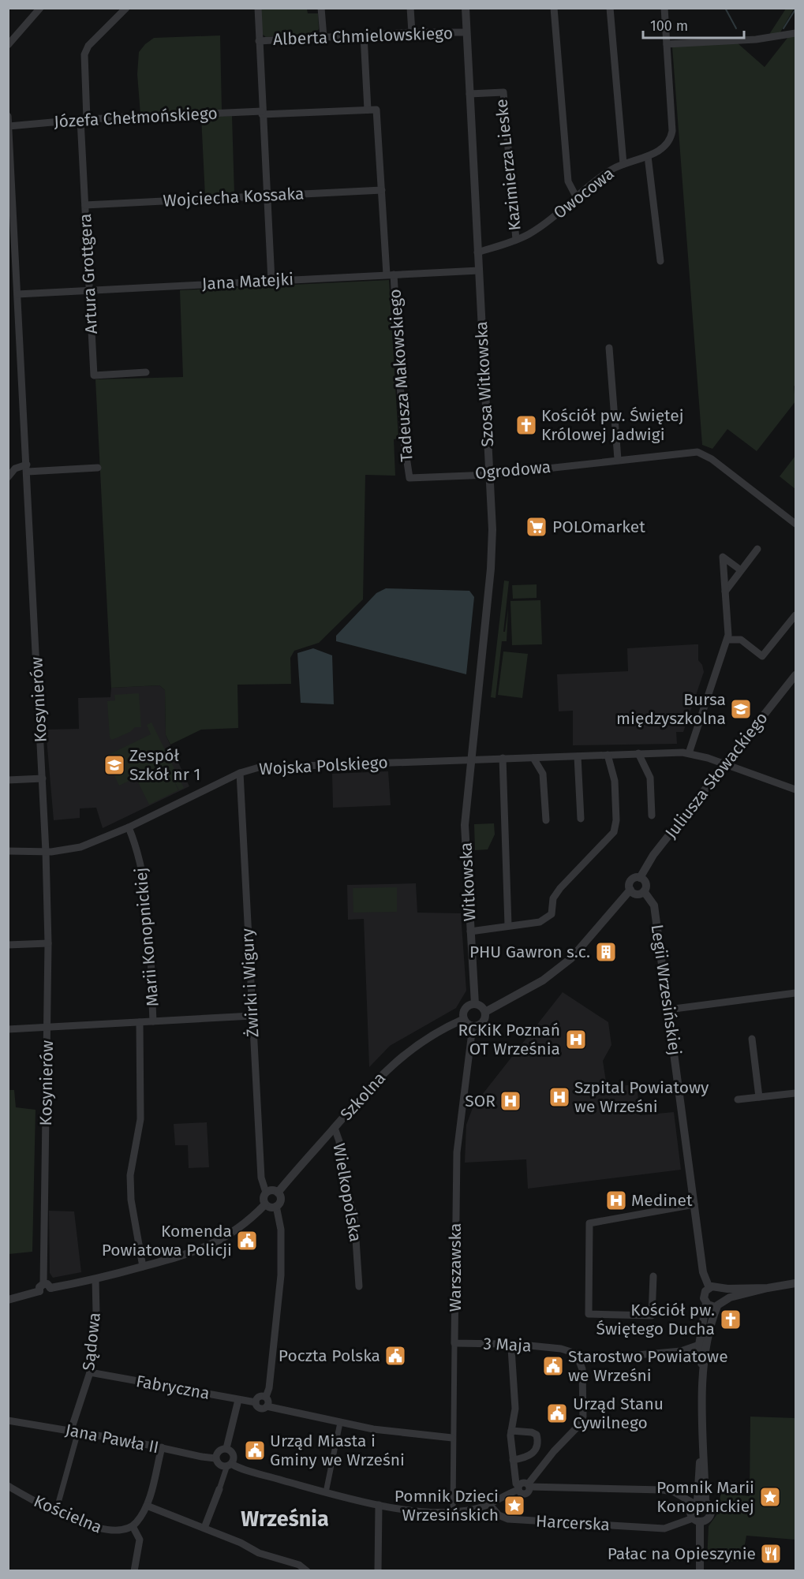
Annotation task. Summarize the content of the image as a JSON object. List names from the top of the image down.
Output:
{
  "streets": {
    "street": [
      "Alberta Chmielowskiego",
      "Józefa Chełmońskiego",
      "Kazimierza Lieske",
      "Owocowa",
      "Wojciecha Kossaka",
      "Artura Grottgera",
      "Jana Matejki",
      "Tadeusza Makowskiego",
      "Szosa Witkowska",
      "Ogrodowa",
      "Kosynierów",
      "Wojska Polskiego",
      "Juliusza Słowackiego",
      "Witkowska",
      "Marii Konopnickiej",
      "Żwirki i Wigury",
      "Legii Wrzesińskiej",
      "Szkolna",
      "Wielkopolska",
      "Warszawska",
      "Sądowa",
      "3 Maja",
      "Fabryczna",
      "Jana Pawła II",
      "Kościelna",
      "Harcerska"
    ]
  },
  "crossings": [
    ["Alberta Chmielowskiego", "Szosa Witkowska"],
    ["Józefa Chełmońskiego", "Artura Grottgera"],
    ["Józefa Chełmońskiego", "Tadeusza Makowskiego"],
    ["Józefa Chełmońskiego", "Kosynierów"],
    ["Kazimierza Lieske", "Owocowa"],
    ["Kazimierza Lieske", "Szosa Witkowska"],
    ["Owocowa", "Szosa Witkowska"],
    ["Wojciecha Kossaka", "Artura Grottgera"],
    ["Wojciecha Kossaka", "Tadeusza Makowskiego"],
    ["Artura Grottgera", "Jana Matejki"],
    ["Jana Matejki", "Tadeusza Makowskiego"],
    ["Jana Matejki", "Szosa Witkowska"],
    ["Jana Matejki", "Kosynierów"],
    ["Tadeusza Makowskiego", "Ogrodowa"],
    ["Szosa Witkowska", "Ogrodowa"],
    ["Szosa Witkowska", "Wojska Polskiego"],
    ["Szosa Witkowska", "Witkowska"],
    ["Kosynierów", "Wojska Polskiego"],
    ["Wojska Polskiego", "Juliusza Słowackiego"],
    ["Wojska Polskiego", "Witkowska"],
    ["Wojska Polskiego", "Marii Konopnickiej"],
    ["Wojska Polskiego", "Żwirki i Wigury"],
    ["Juliusza Słowackiego", "Legii Wrzesińskiej"],
    ["Witkowska", "Szkolna"],
    ["Witkowska", "Warszawska"],
    ["Żwirki i Wigury", "Szkolna"],
    ["Szkolna", "Wielkopolska"],
    ["Szkolna", "Warszawska"],
    ["Warszawska", "3 Maja"],
    ["Sądowa", "Fabryczna"],
    ["Sądowa", "Jana Pawła II"]
  ],
  "districts": ["Września"],
  "places": {
    "church": ["Kościół pw. Świętej Królowej Jadwigi", "Kościół pw. Świętego Ducha"],
    "supermarket": ["POLOmarket"],
    "school or university": ["Bursa międzyszkolna", "Zespół Szkół nr 1"],
    "building": ["PHU Gawron s.c."],
    "hospital": [
      "RCKiK Poznań OT Września",
      "Szpital Powiatowy we Wrześni",
      "SOR",
      "Medinet"
    ],
    "public building": [
      "Komenda Powiatowa Policji",
      "Poczta Polska",
      "Starostwo Powiatowe we Wrześni",
      "Urząd Stanu Cywilnego",
      "Urząd Miasta i Gminy we Wrześni"
    ],
    "place": ["Pomnik Marii Konopnickiej", "Pomnik Dzieci Wrzesińskich"],
    "restaurant": ["Pałac na Opieszynie"]
  },
  "scale_bar": "100 m"
}
